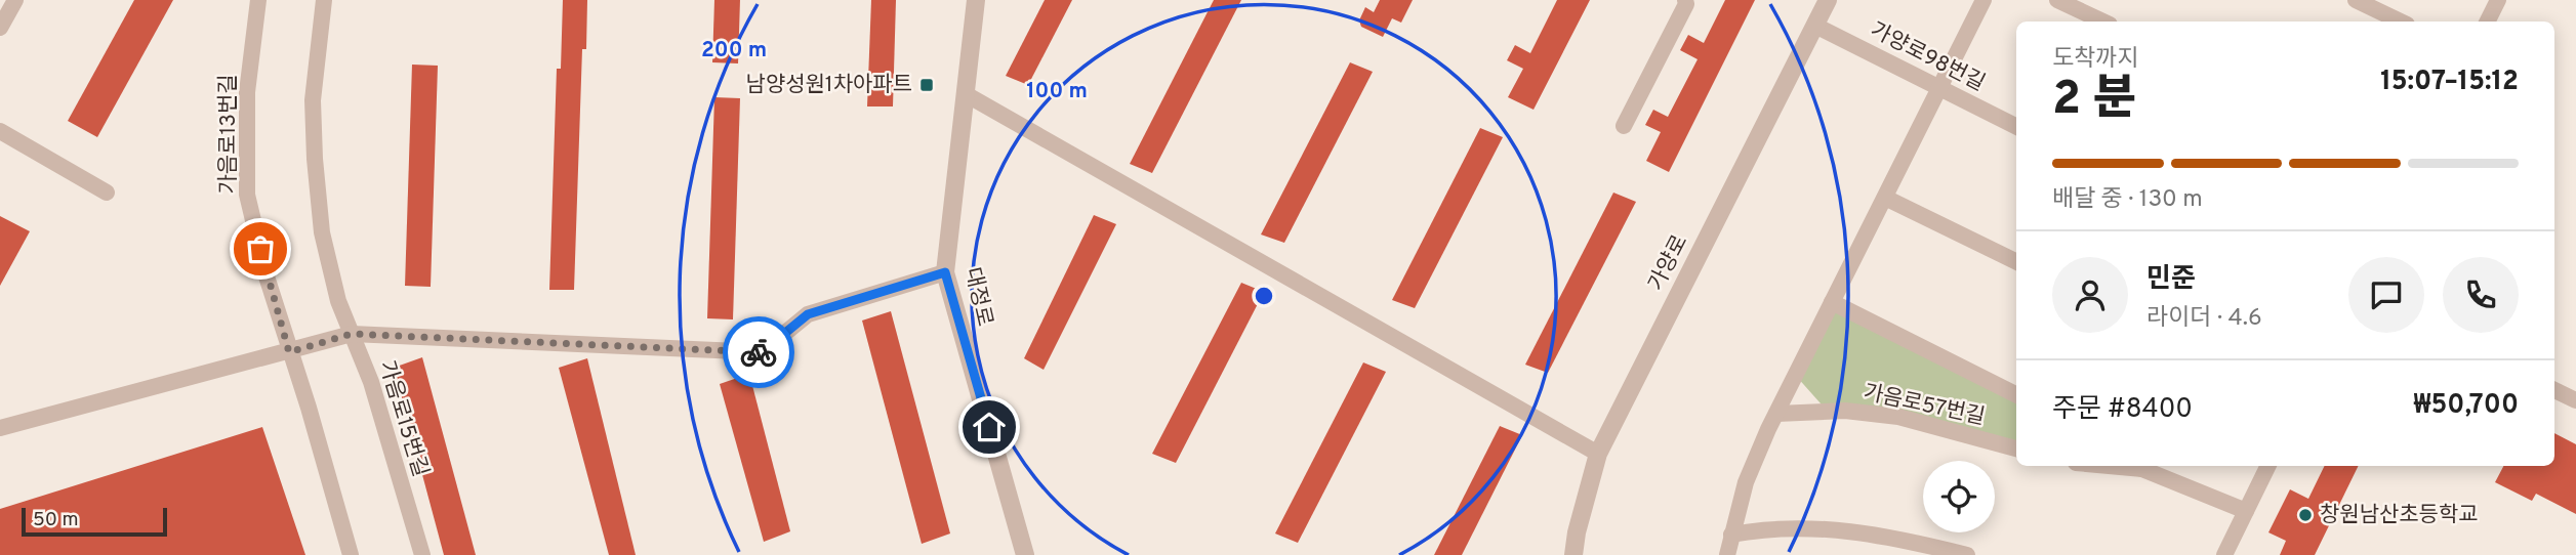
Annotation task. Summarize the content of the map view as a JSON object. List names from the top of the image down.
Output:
{
  "streets": {
    "street": [
      "가양로98번길",
      "가음로13번길",
      "가양로",
      "대정로",
      "가음로57번길",
      "가음로15번길"
    ]
  },
  "crossings": [
    ["가양로98번길", "가양로"]
  ],
  "places": {
    "transit": ["남양성원1차아파트"],
    "other": ["창원남산초등학교"]
  },
  "scale_bar": "50 m",
  "page": {
    "heading": ["2 분", "도착까지", "15:07–15:12"],
    "panel": [
      "민준",
      "라이더 · 4.6",
      "주문 #8400",
      "₩50,700"
    ],
    "bar": "배달 중 · 130 m",
    "scale": "50 m"
  },
  "rings": ["200 m", "100 m"]
}
